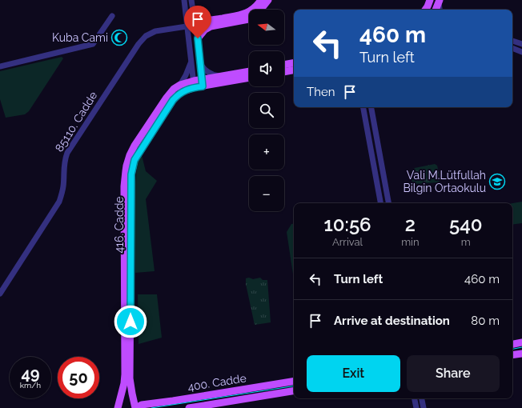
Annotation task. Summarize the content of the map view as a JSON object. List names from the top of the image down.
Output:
{
  "streets": {
    "main road": ["416. Cadde", "400. Cadde"],
    "street": ["85110. Cadde"]
  },
  "crossings": [
    ["416. Cadde", "400. Cadde"]
  ],
  "places": {
    "mosque": ["Kuba Cami"],
    "school or university": ["Vali M.Lütfullah Bilgin Ortaokulu"]
  },
  "north": "left",
  "page": {
    "map_buttons": ["+", "−"],
    "turn": ["460 m", "Turn left"],
    "then": "Then",
    "eta": [
      "10:56",
      "Arrival",
      "2",
      "min",
      "540",
      "m"
    ],
    "list": [
      {
        "name": "Turn left",
        "value": "460 m"
      },
      {
        "name": "Arrive at destination",
        "value": "80 m"
      }
    ],
    "buttons": ["Exit", "Share"],
    "speed": "49 km/h",
    "limit": "50"
  }
}
